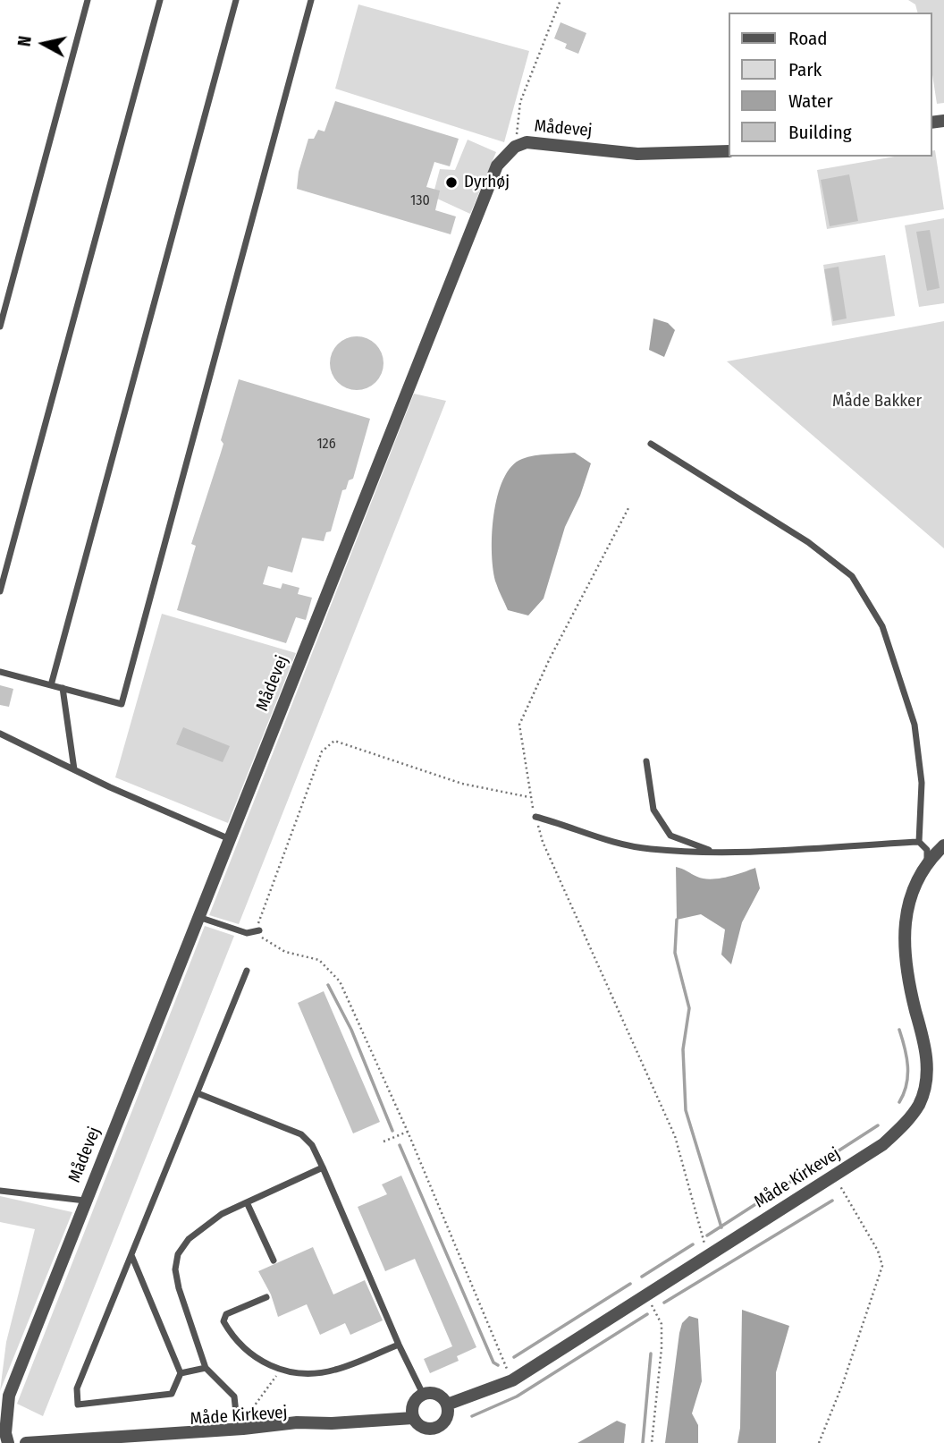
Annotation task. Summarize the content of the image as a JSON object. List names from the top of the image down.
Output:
{
  "streets": {
    "street": ["Mådevej", "Måde Kirkevej"]
  },
  "parks": ["Måde Bakker"],
  "places": ["Dyrhøj"],
  "house_numbers": ["130", "126"],
  "legend": [
    "Road",
    "Park",
    "Water",
    "Building"
  ],
  "north": "left"
}
